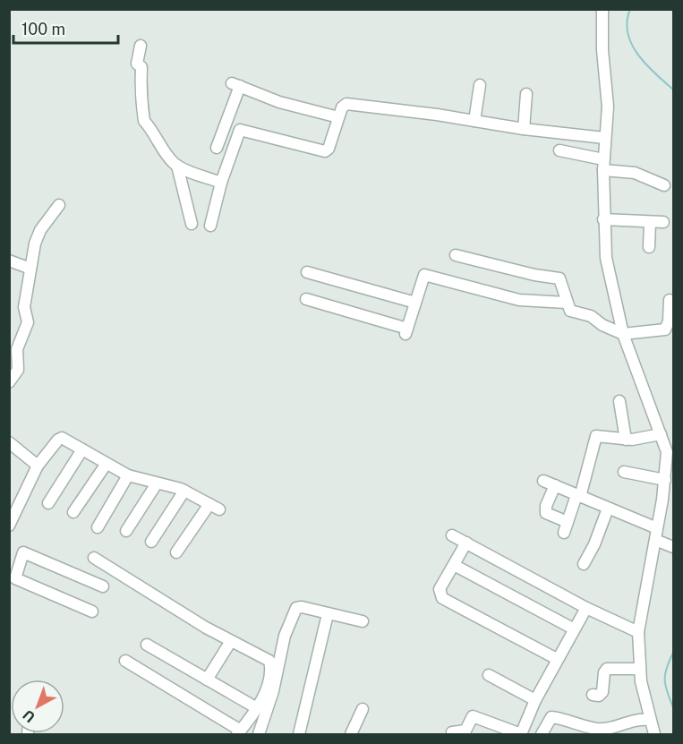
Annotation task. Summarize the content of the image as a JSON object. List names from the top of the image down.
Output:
{
  "scale_bar": "100 m",
  "north": "bottom left"
}
